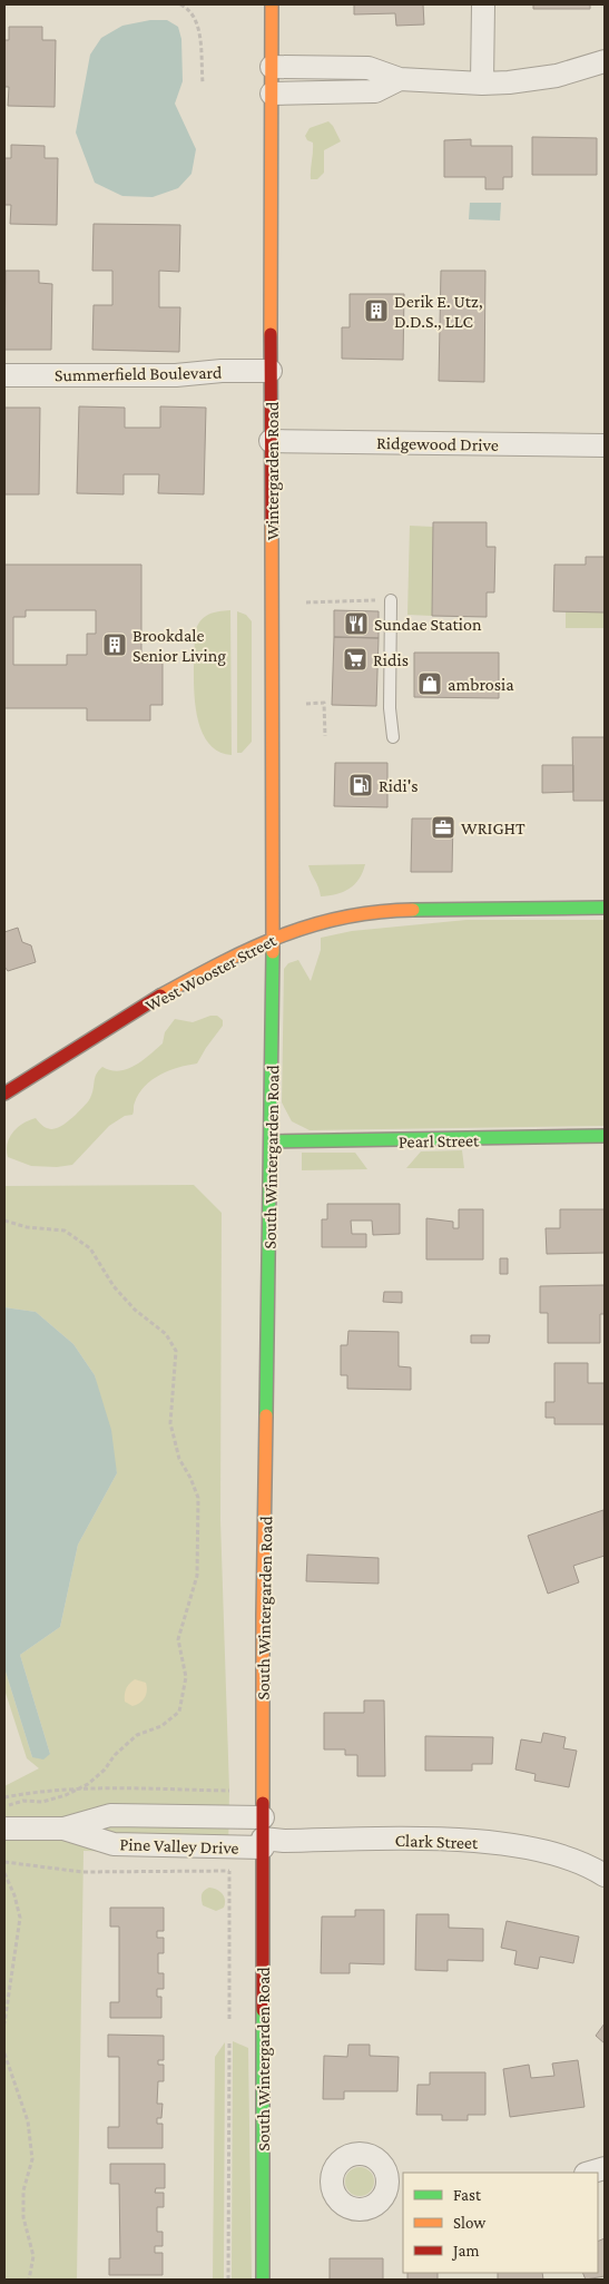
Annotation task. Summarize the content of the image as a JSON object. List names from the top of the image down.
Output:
{
  "streets": {
    "street": [
      "Summerfield Boulevard",
      "Ridgewood Drive",
      "Wintergarden Road",
      "West Wooster Street",
      "Pearl Street",
      "South Wintergarden Road",
      "Clark Street",
      "Pine Valley Drive"
    ]
  },
  "crossings": [
    ["Summerfield Boulevard", "Wintergarden Road"],
    ["Ridgewood Drive", "Wintergarden Road"],
    ["Wintergarden Road", "West Wooster Street"],
    ["Wintergarden Road", "South Wintergarden Road"],
    ["West Wooster Street", "South Wintergarden Road"],
    ["Pearl Street", "South Wintergarden Road"],
    ["South Wintergarden Road", "Clark Street"],
    ["South Wintergarden Road", "Pine Valley Drive"],
    ["Clark Street", "Pine Valley Drive"]
  ],
  "places": {
    "building": ["Derik E. Utz, D.D.S., LLC", "Brookdale Senior Living"],
    "restaurant": ["Sundae Station"],
    "supermarket": ["Ridis"],
    "shop": ["ambrosia"],
    "fuel station": ["Ridi's"],
    "office": ["WRIGHT"]
  },
  "legend": ["Fast", "Slow", "Jam"]
}
